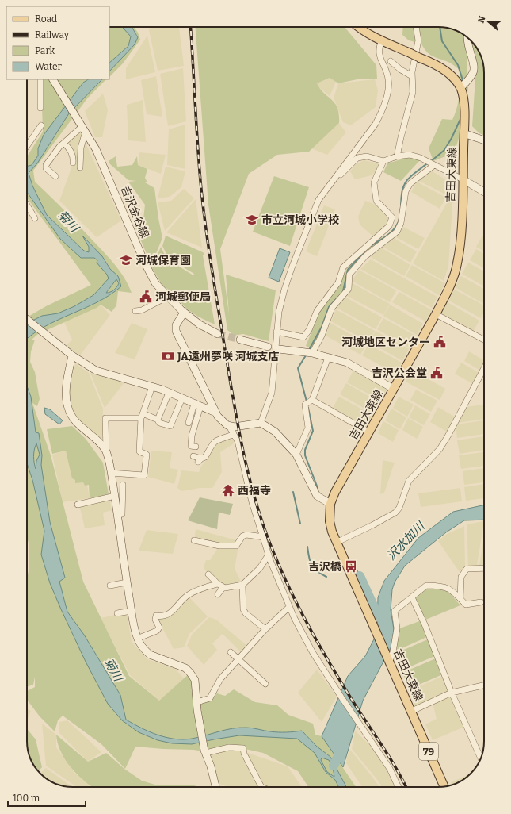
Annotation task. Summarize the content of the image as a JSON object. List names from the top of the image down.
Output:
{
  "streets": {
    "main road": ["吉田大東線", "79"],
    "street": ["吉沢金谷線"]
  },
  "water": ["菊川", "沢水加川"],
  "places": {
    "school or university": ["市立河城小学校", "河城保育園"],
    "public building": ["河城郵便局", "河城地区センター", "吉沢公会堂"],
    "bank": ["JA遠州夢咲 河城支店"],
    "temple": ["西福寺"],
    "bus stop": ["吉沢橋"]
  },
  "legend": [
    "Road",
    "Railway",
    "Park",
    "Water"
  ],
  "scale_bar": "100 m",
  "north": "left"
}
